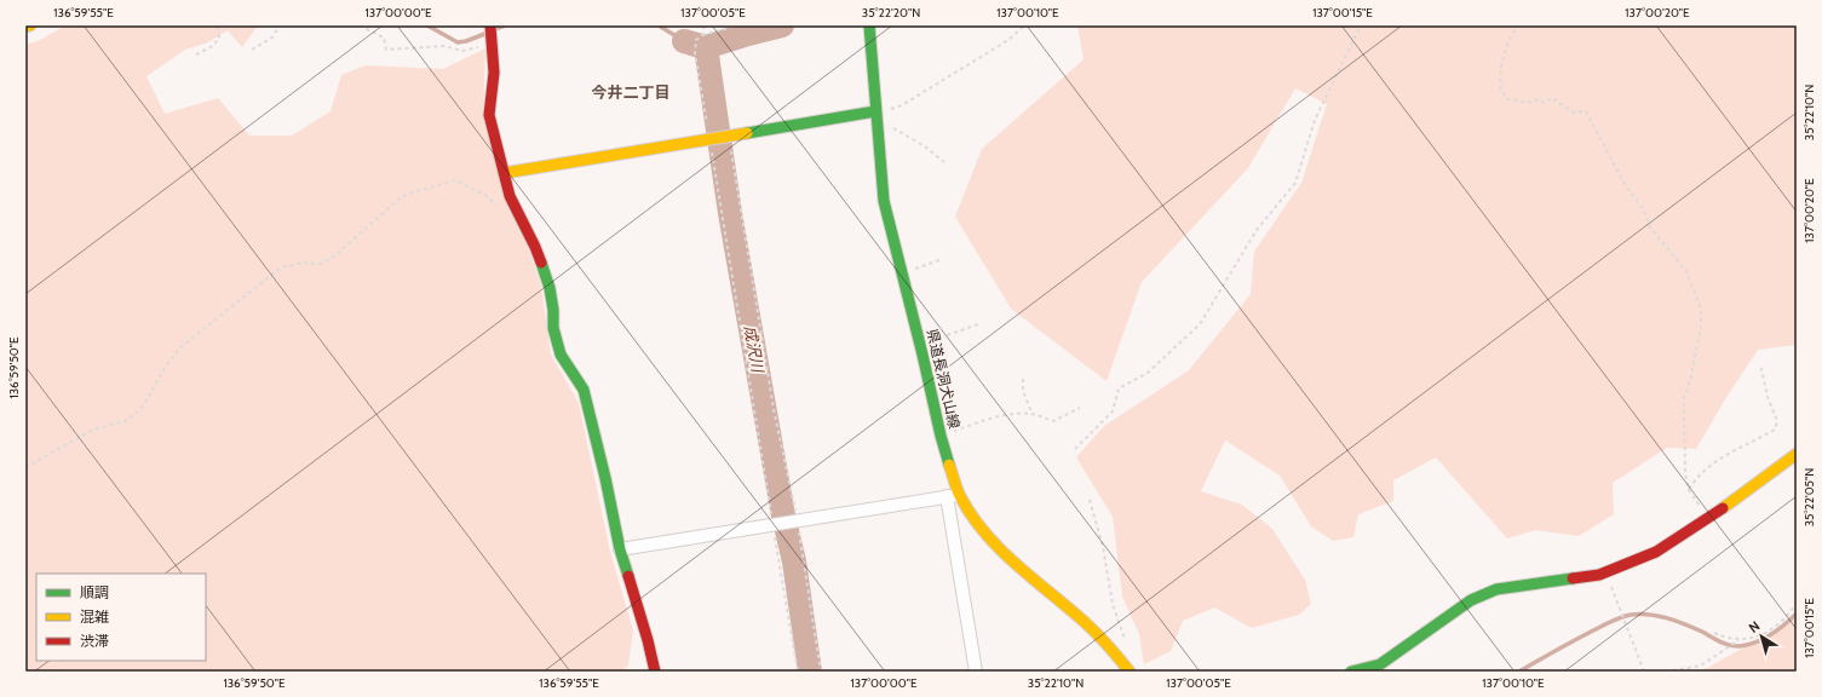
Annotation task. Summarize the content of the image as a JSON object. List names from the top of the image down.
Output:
{
  "streets": {
    "street": ["県道長洞犬山線"]
  },
  "districts": ["今井二丁目"],
  "water": ["成沢川"],
  "legend": ["順調", "混雑", "渋滞"],
  "north": "top left",
  "coordinates": [
    "136°59'55\"E",
    "137°00'00\"E",
    "137°00'05\"E",
    "35°22'20\"N",
    "137°00'10\"E",
    "137°00'15\"E",
    "137°00'20\"E",
    "35°22'10\"N",
    "136°59'50\"E",
    "35°22'05\"N"
  ]
}
